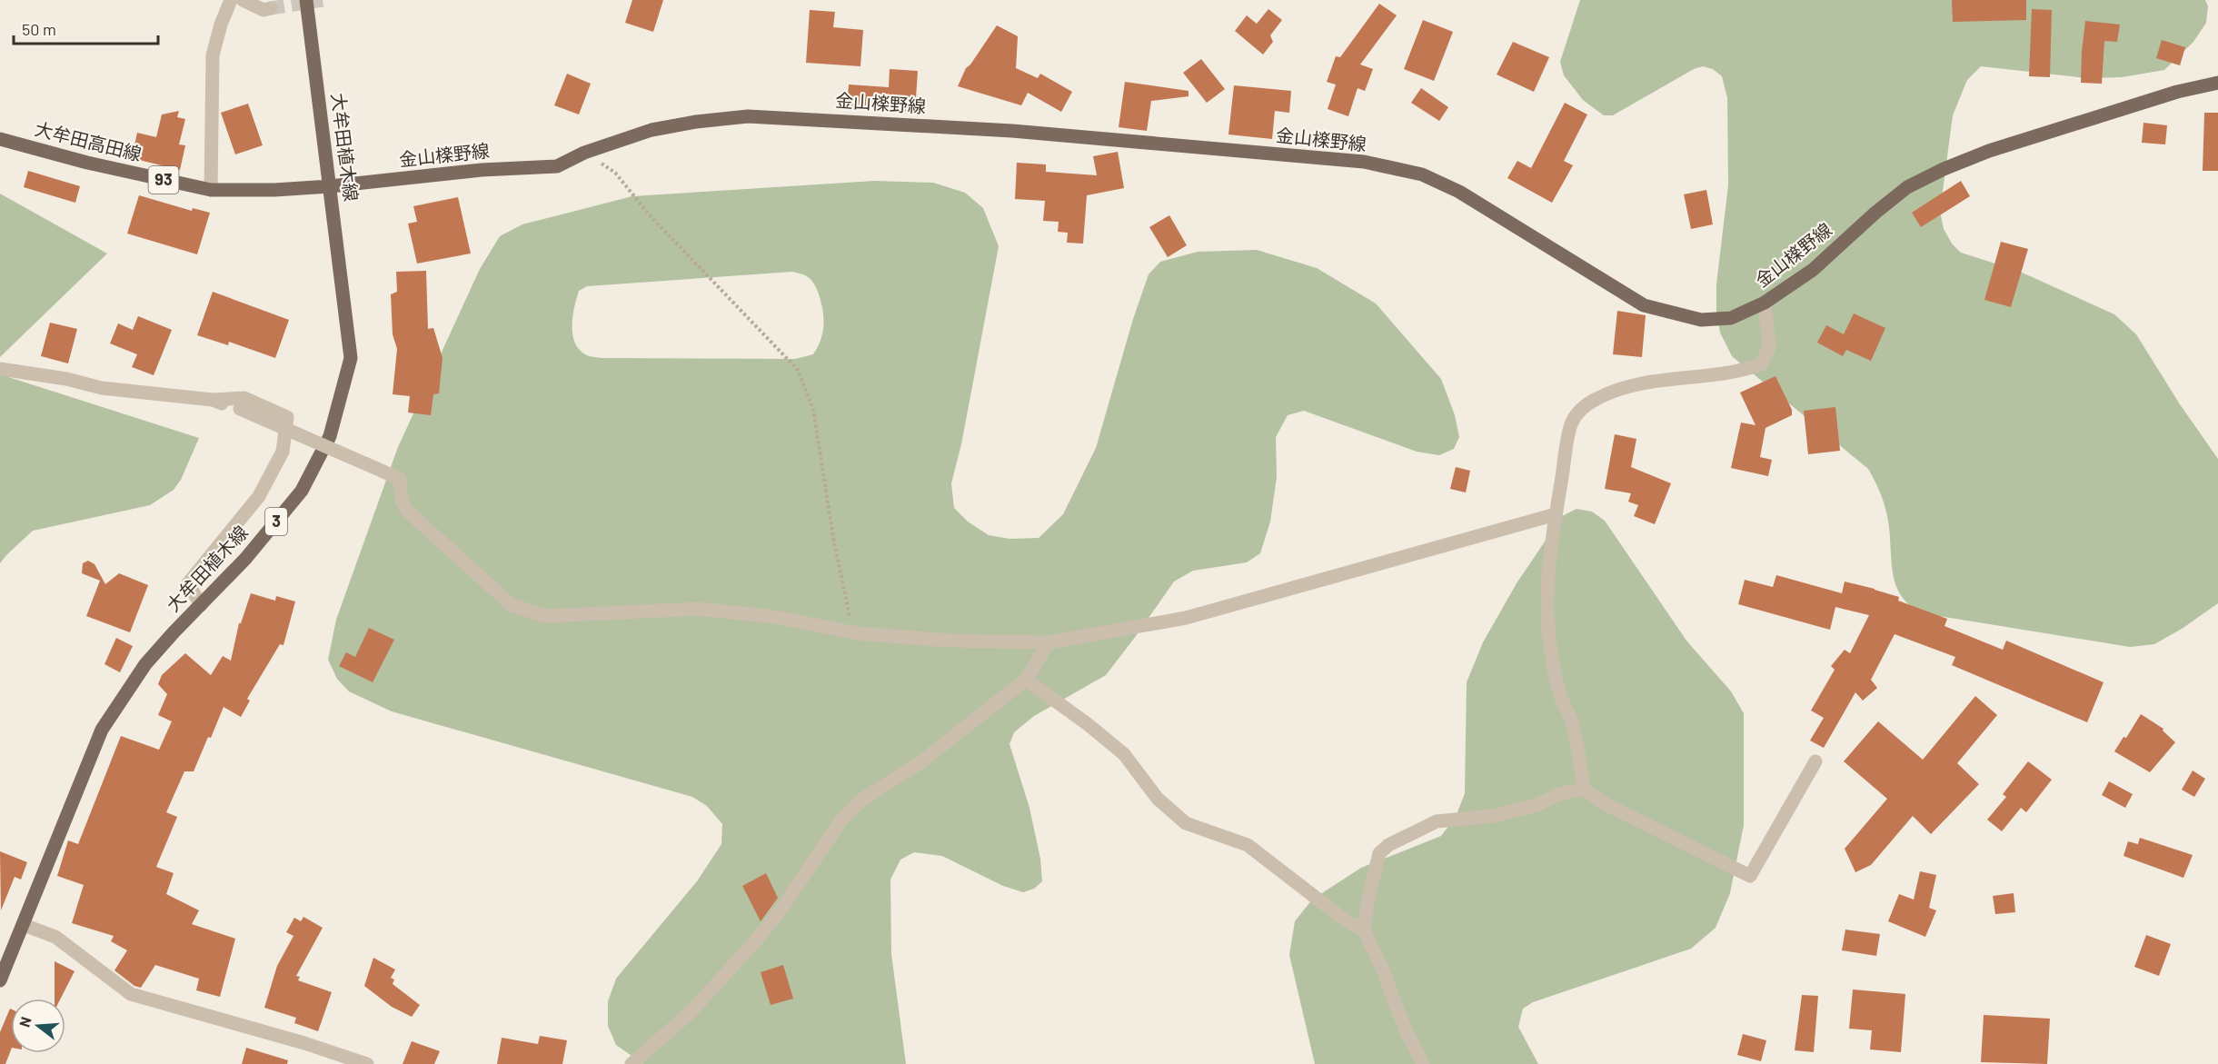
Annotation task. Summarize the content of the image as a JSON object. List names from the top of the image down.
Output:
{
  "streets": {
    "main road": [
      "金山檪野線",
      "大牟田高田線",
      "大牟田植木線",
      "93",
      "3"
    ]
  },
  "crossings": [
    ["金山檪野線", "大牟田高田線"],
    ["金山檪野線", "大牟田植木線"],
    ["大牟田高田線", "大牟田植木線"]
  ],
  "scale_bar": "50 m",
  "north": "left"
}
